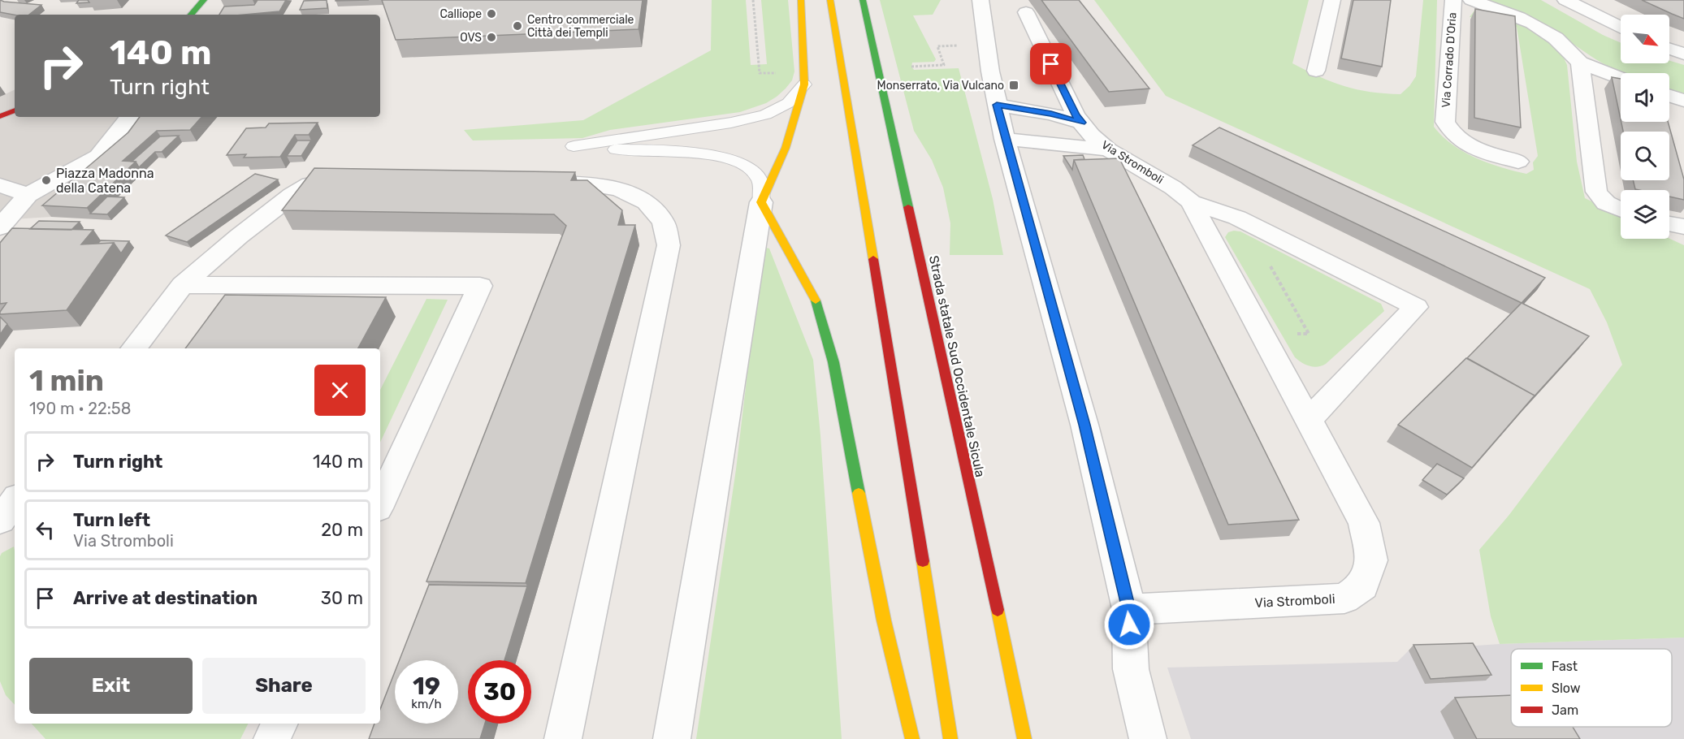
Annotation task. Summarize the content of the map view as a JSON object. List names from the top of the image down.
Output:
{
  "streets": {
    "main road": ["Strada statale Sud Occidentale Sicula"],
    "street": ["Via Corrado D'Oria", "Via Stromboli"]
  },
  "places": {
    "other": [
      "Calliope",
      "Centro commerciale Città dei Templi",
      "OVS",
      "Piazza Madonna della Catena"
    ],
    "transit": ["Monserrato, Via Vulcano"]
  },
  "legend": ["Fast", "Slow", "Jam"],
  "north": "bottom right",
  "page": {
    "turn": ["140 m", "Turn right"],
    "heading": ["1 min", "190 m · 22:58"],
    "list": [
      {
        "name": "Turn right",
        "value": "140 m"
      },
      {
        "name": "Turn left",
        "note": "Via Stromboli",
        "value": "20 m"
      },
      {
        "name": "Arrive at destination",
        "value": "30 m"
      }
    ],
    "buttons": ["Exit", "Share"],
    "speed": "19 km/h",
    "limit": "30"
  }
}
